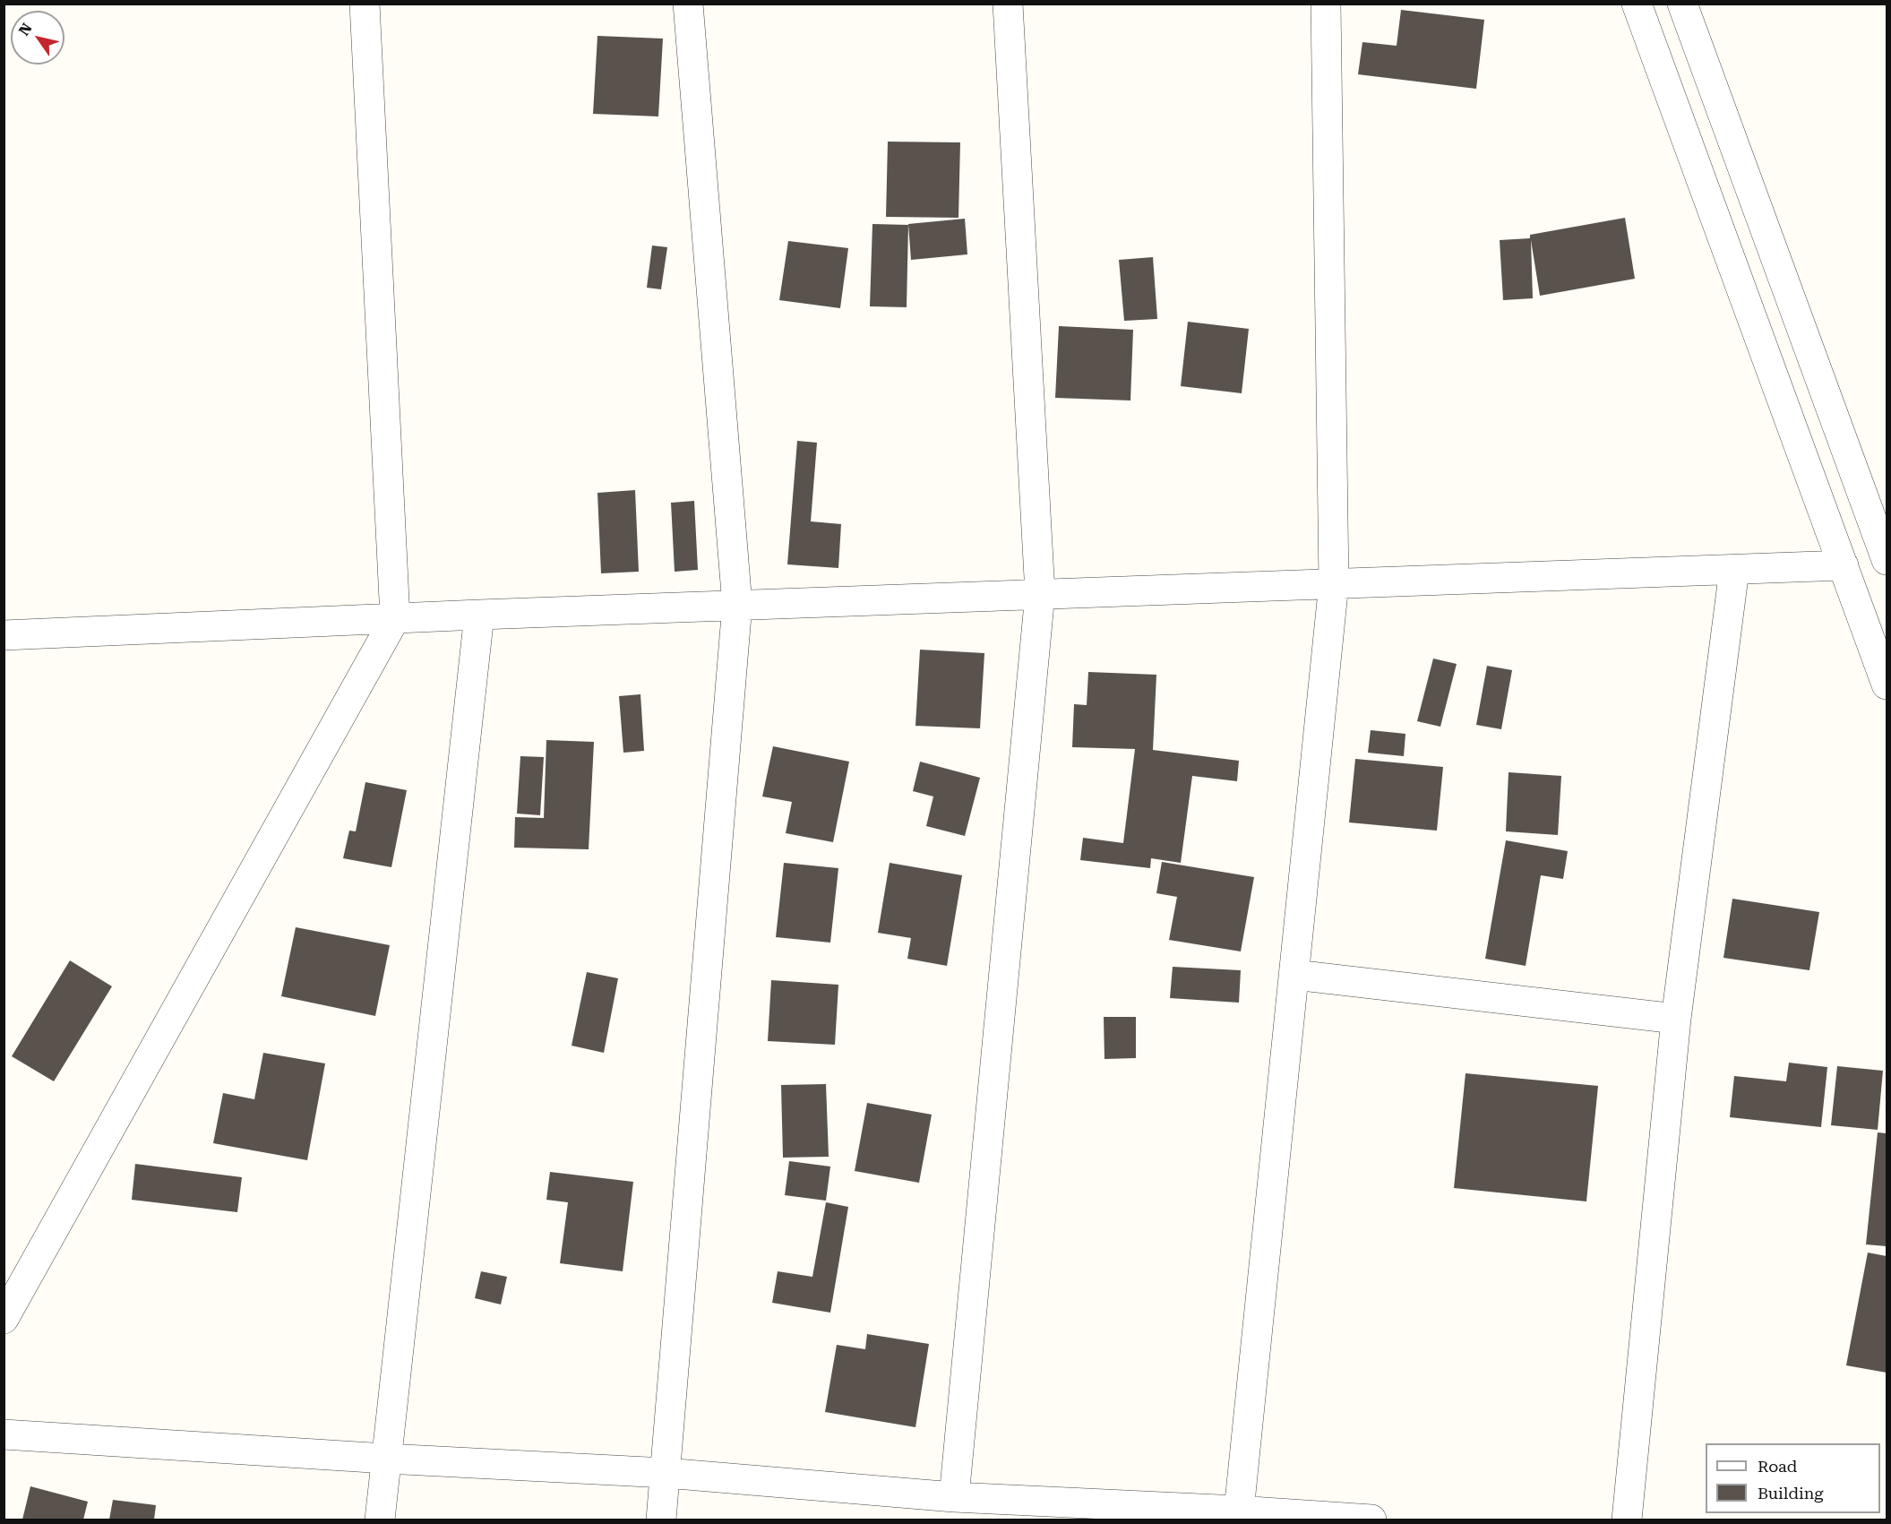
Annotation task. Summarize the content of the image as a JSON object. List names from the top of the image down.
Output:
{
  "legend": ["Road", "Building"],
  "north": "top left"
}
